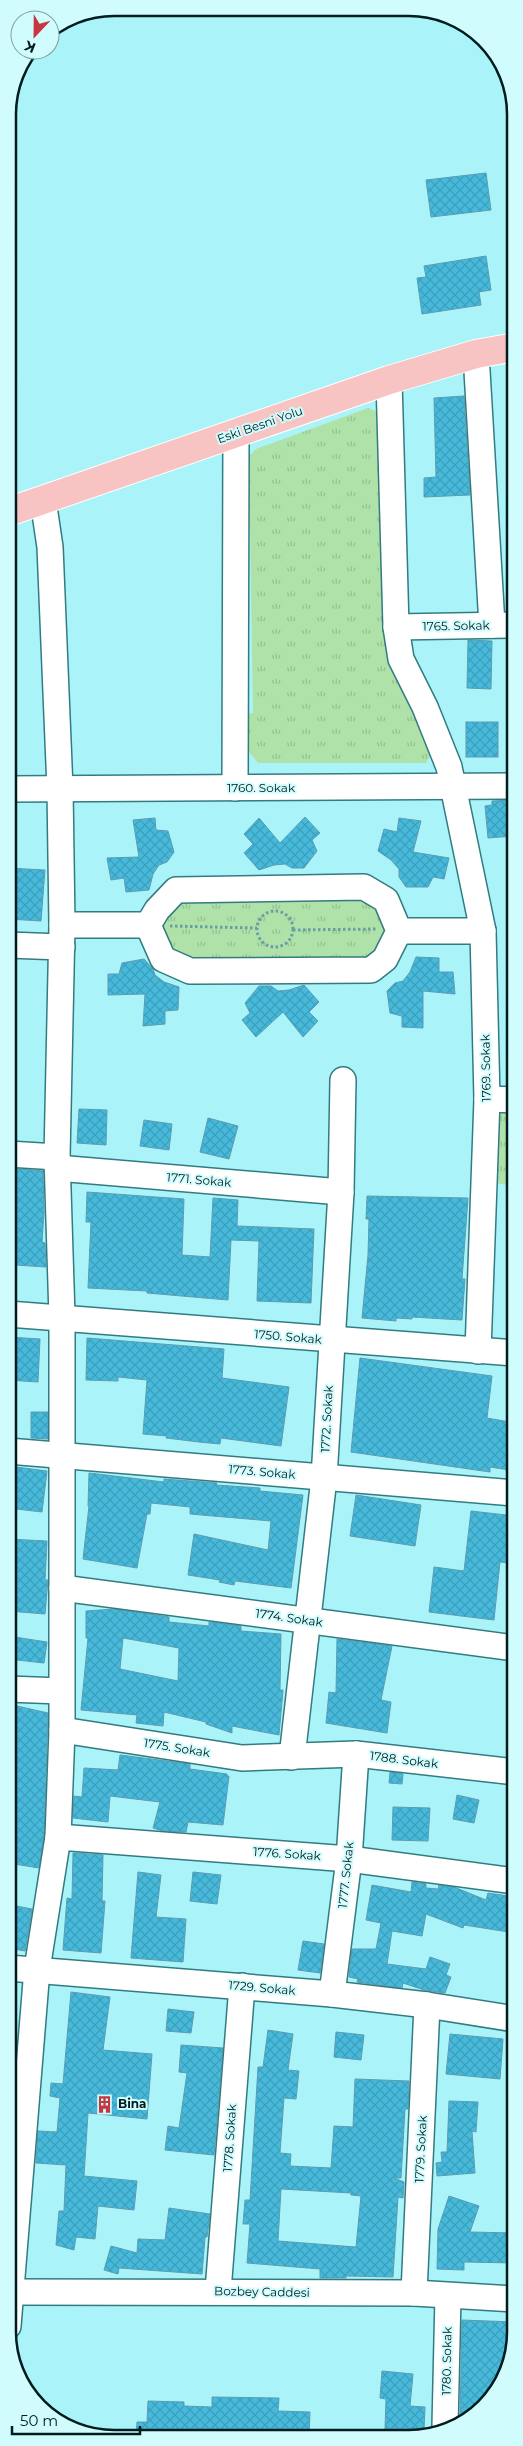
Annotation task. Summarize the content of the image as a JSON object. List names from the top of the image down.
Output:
{
  "streets": {
    "main road": ["Eski Besni Yolu"],
    "street": [
      "1765. Sokak",
      "1760. Sokak",
      "1769. Sokak",
      "1771. Sokak",
      "1750. Sokak",
      "1772. Sokak",
      "1773. Sokak",
      "1774. Sokak",
      "1775. Sokak",
      "1788. Sokak",
      "1776. Sokak",
      "1777. Sokak",
      "1729. Sokak",
      "1778. Sokak",
      "1779. Sokak",
      "Bozbey Caddesi",
      "1780. Sokak"
    ]
  },
  "crossings": [
    ["Eski Besni Yolu", "1769. Sokak"],
    ["1765. Sokak", "1769. Sokak"],
    ["1760. Sokak", "1769. Sokak"],
    ["1769. Sokak", "1750. Sokak"],
    ["1771. Sokak", "1772. Sokak"],
    ["1750. Sokak", "1772. Sokak"],
    ["1772. Sokak", "1773. Sokak"],
    ["1772. Sokak", "1774. Sokak"],
    ["1772. Sokak", "1775. Sokak"],
    ["1772. Sokak", "1788. Sokak"],
    ["1775. Sokak", "1788. Sokak"],
    ["1788. Sokak", "1777. Sokak"],
    ["1776. Sokak", "1777. Sokak"],
    ["1777. Sokak", "1729. Sokak"],
    ["1729. Sokak", "1778. Sokak"],
    ["1729. Sokak", "1779. Sokak"],
    ["1778. Sokak", "Bozbey Caddesi"],
    ["1779. Sokak", "Bozbey Caddesi"],
    ["Bozbey Caddesi", "1780. Sokak"]
  ],
  "places": {
    "building": ["Bina"]
  },
  "scale_bar": "50 m",
  "north": "bottom"
}
